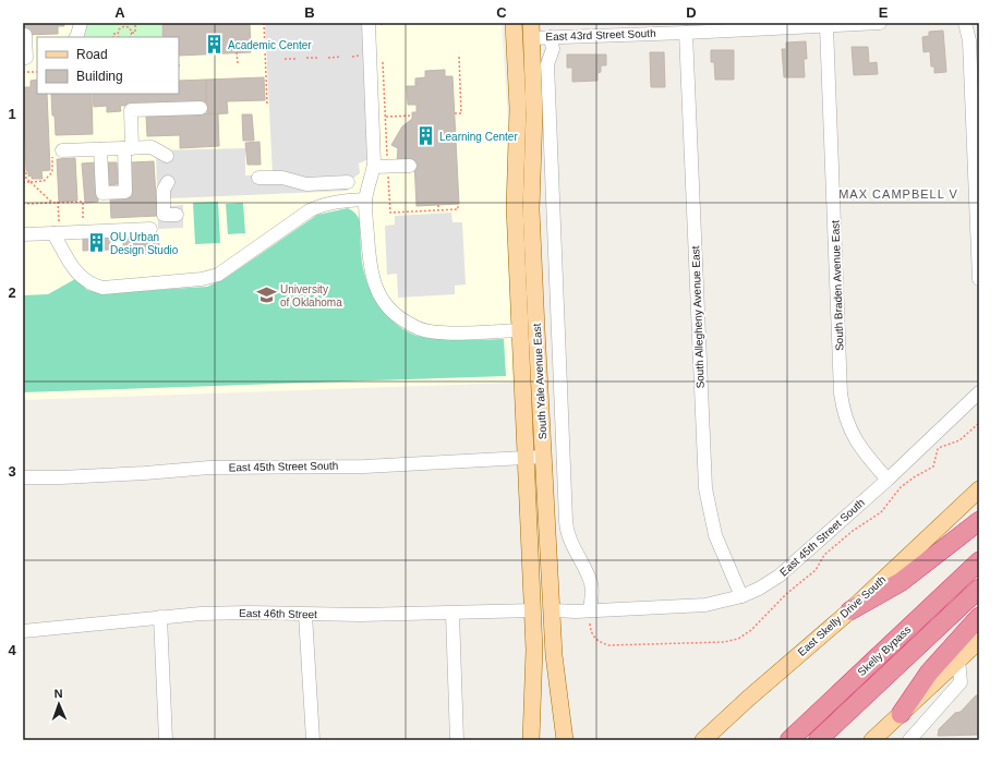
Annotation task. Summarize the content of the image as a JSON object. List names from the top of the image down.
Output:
{
  "streets": {
    "highway": ["Skelly Bypass"],
    "main road": ["South Yale Avenue East", "East Skelly Drive South"],
    "street": [
      "East 43rd Street South",
      "South Braden Avenue East",
      "South Allegheny Avenue East",
      "East 45th Street South",
      "East 46th Street"
    ]
  },
  "crossings": [
    ["East 43rd Street South", "South Braden Avenue East"],
    ["East 43rd Street South", "South Allegheny Avenue East"],
    ["East 43rd Street South", "South Yale Avenue East"],
    ["South Braden Avenue East", "East 45th Street South"],
    ["South Allegheny Avenue East", "East 45th Street South"],
    ["South Yale Avenue East", "East 45th Street South"],
    ["South Yale Avenue East", "East 46th Street"]
  ],
  "districts": ["MAX CAMPBELL V"],
  "places": {
    "building": ["Academic Center", "Learning Center", "OU Urban Design Studio"],
    "school or university": ["University of Oklahoma"]
  },
  "legend": ["Road", "Building"],
  "north": "top",
  "grid": {
    "columns": [
      "A",
      "B",
      "C",
      "D",
      "E"
    ],
    "rows": [
      "1",
      "2",
      "3",
      "4"
    ]
  }
}
